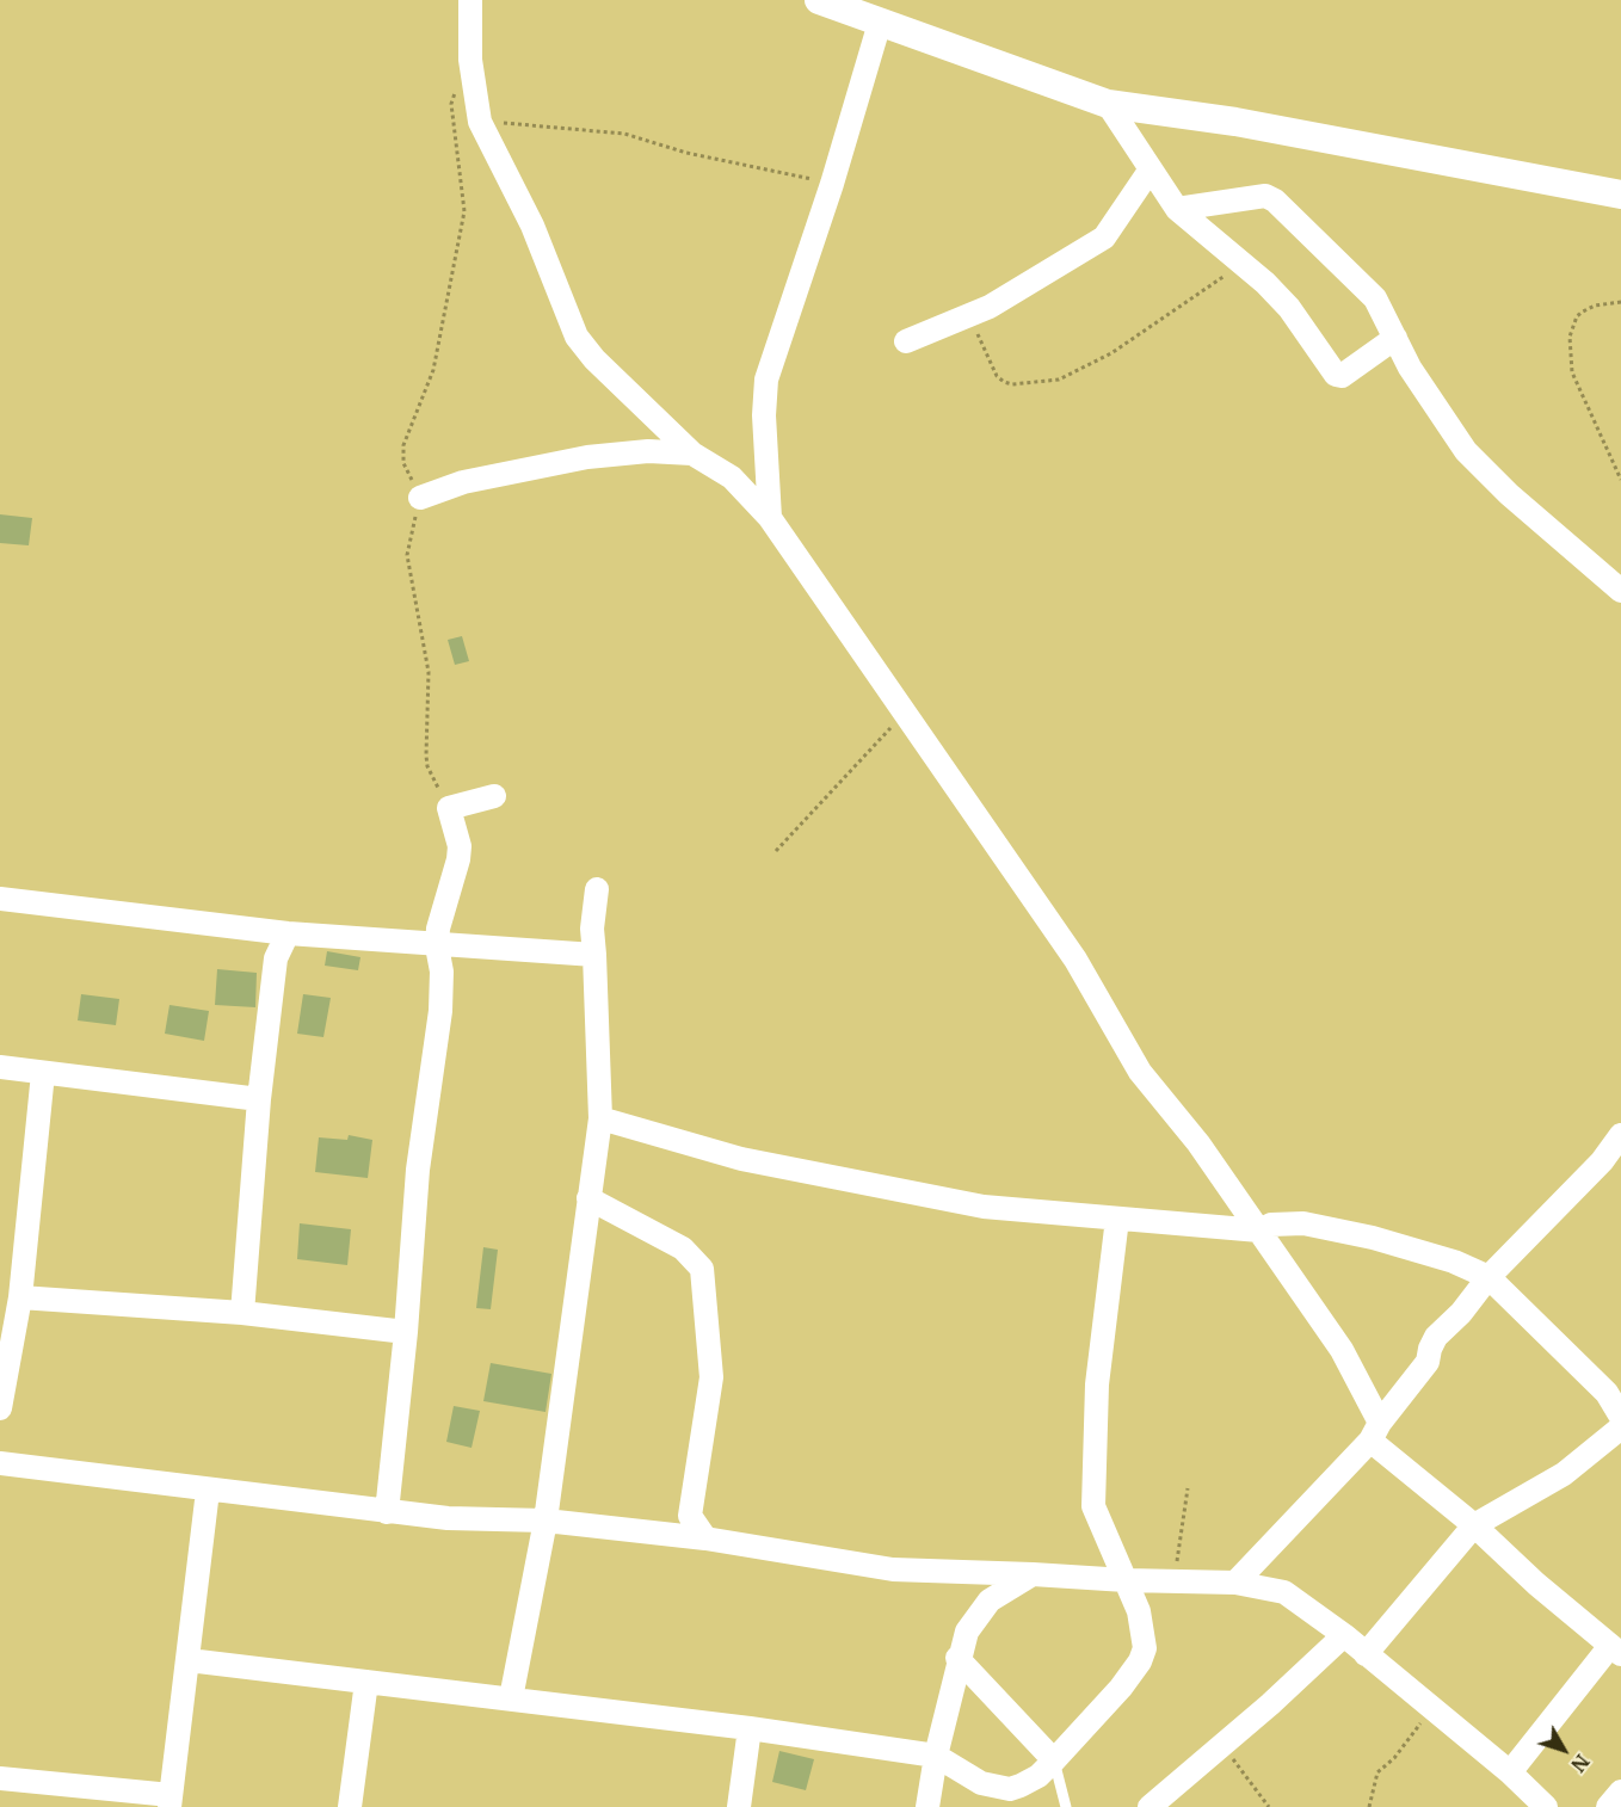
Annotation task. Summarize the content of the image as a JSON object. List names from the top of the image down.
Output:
{
  "north": "bottom right"
}
